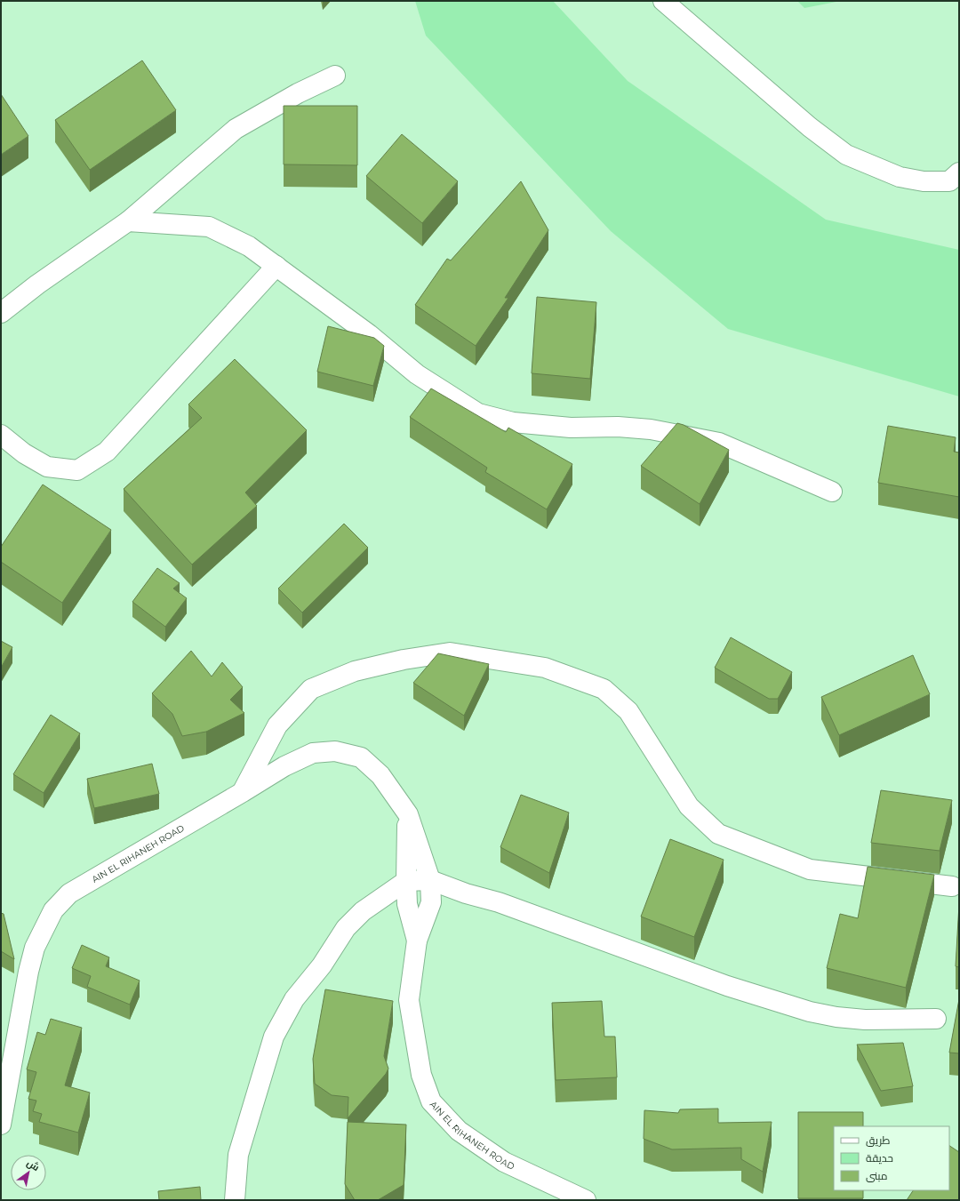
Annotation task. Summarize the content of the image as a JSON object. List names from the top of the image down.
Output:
{
  "streets": {
    "street": ["AIN EL RIHANEH ROAD"]
  },
  "legend": ["طريق", "حديقة", "مبنى"],
  "north": "top right"
}
